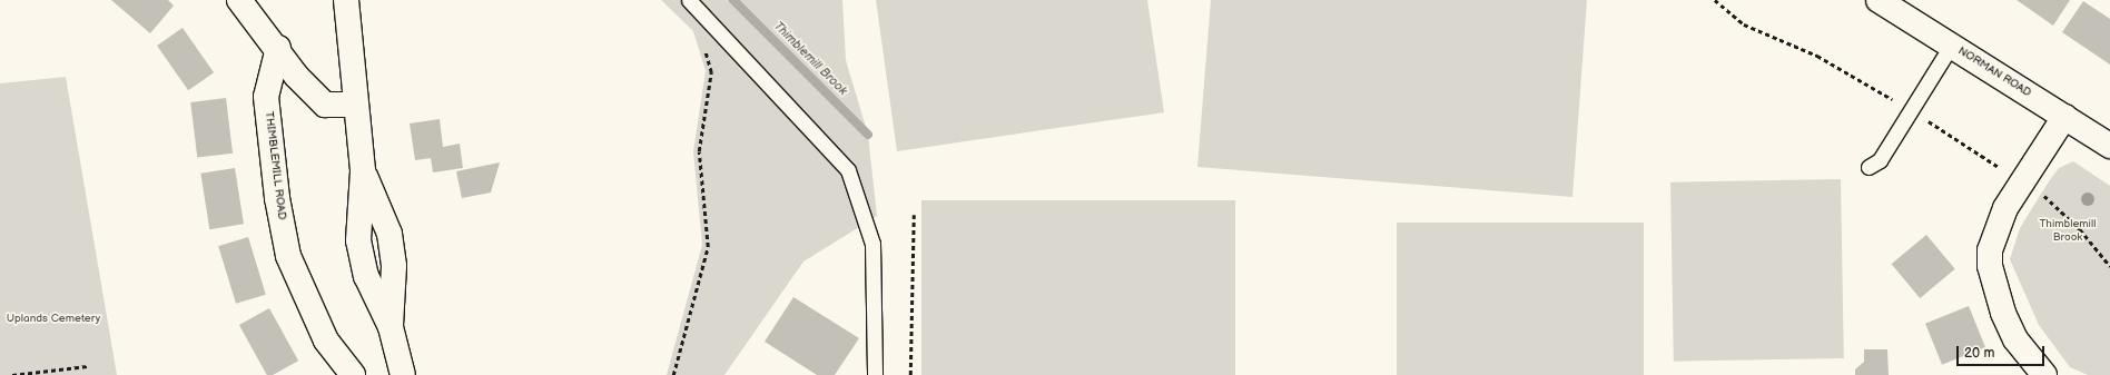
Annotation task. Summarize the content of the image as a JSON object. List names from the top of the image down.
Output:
{
  "streets": {
    "street": ["NORMAN ROAD", "THIMBLEMILL ROAD"]
  },
  "water": ["Thimblemill Brook"],
  "parks": ["Thimblemill Brook", "Uplands Cemetery"],
  "scale_bar": "20 m"
}
